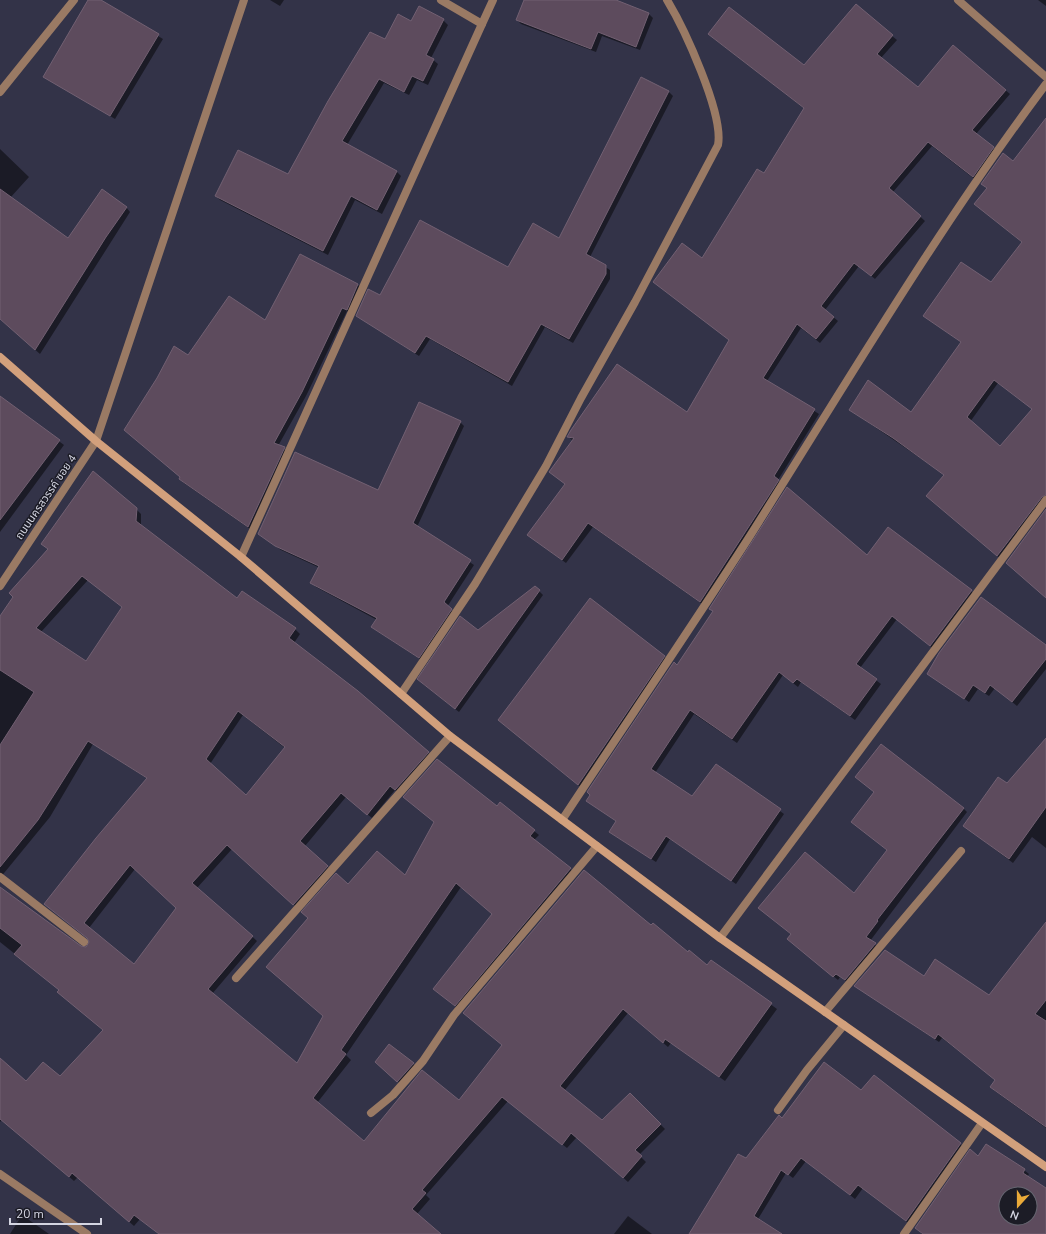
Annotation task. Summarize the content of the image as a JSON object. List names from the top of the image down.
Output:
{
  "streets": {
    "street": ["ถนนนครสวรรค์ ซอย 4"]
  },
  "scale_bar": "20 m",
  "north": "bottom"
}
